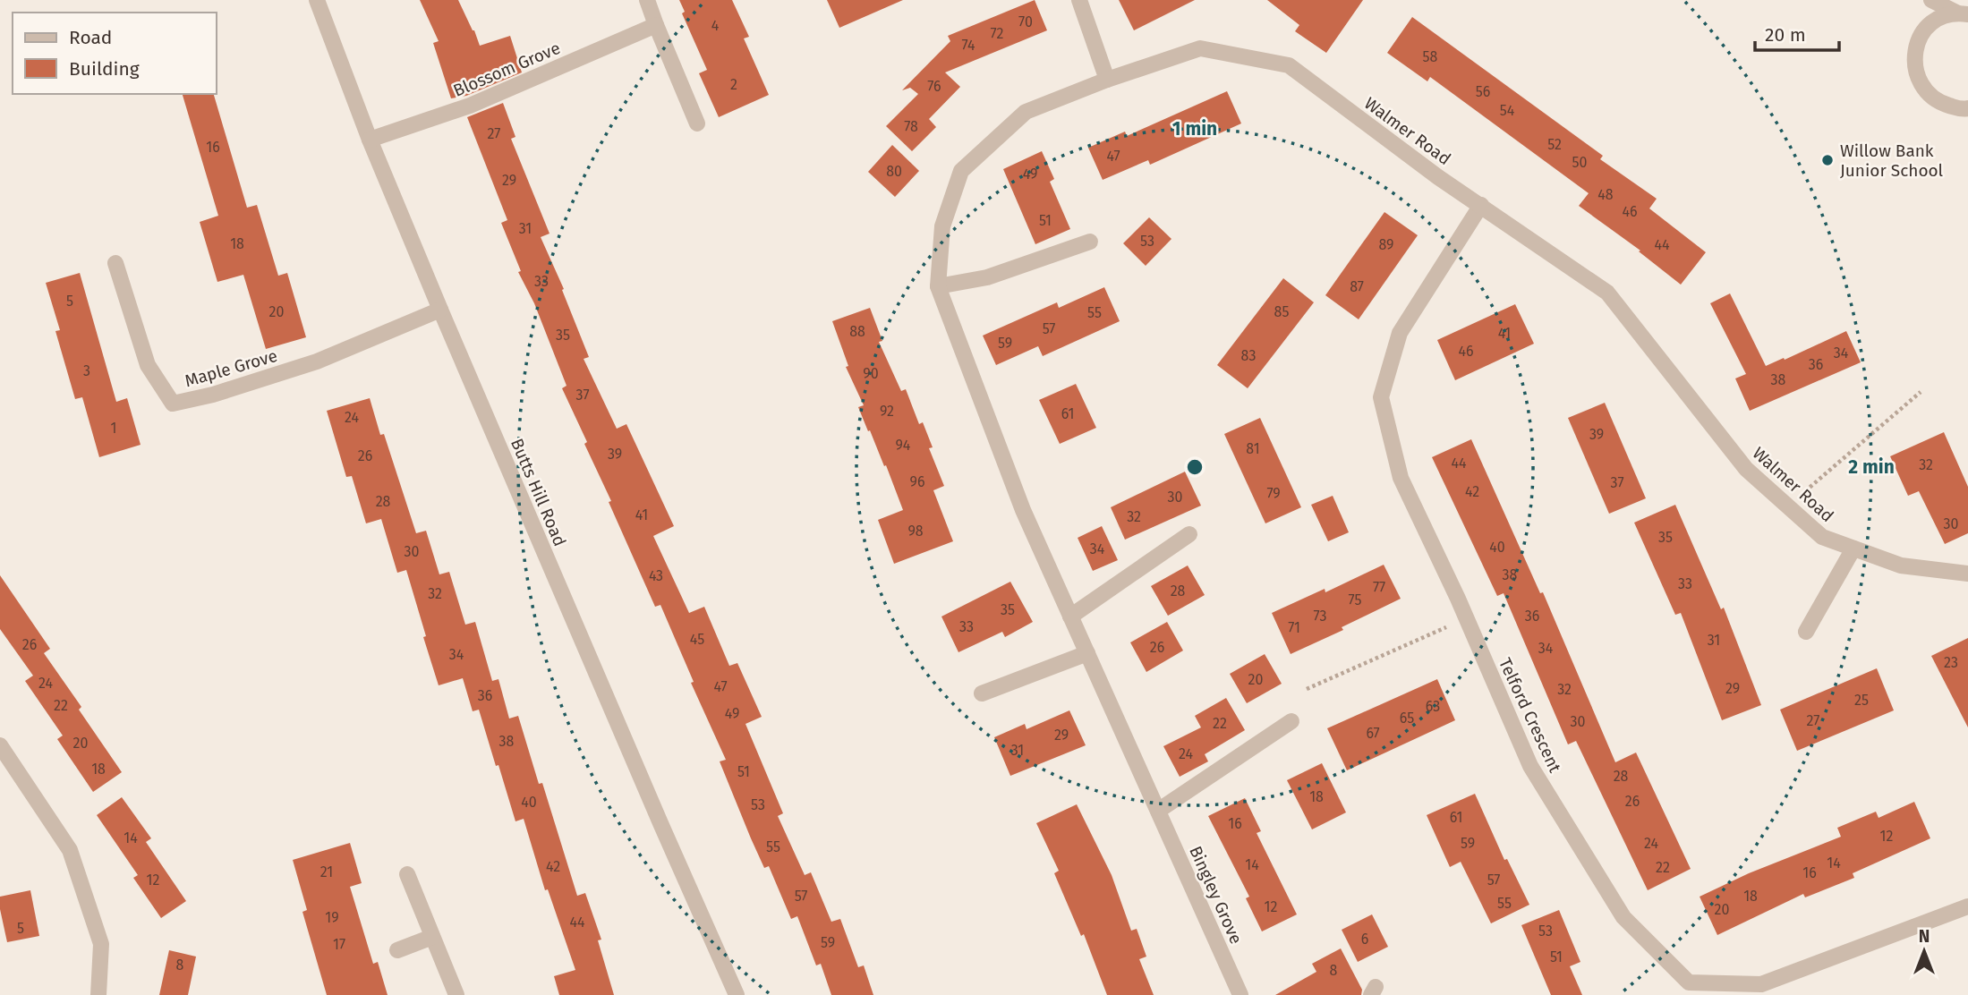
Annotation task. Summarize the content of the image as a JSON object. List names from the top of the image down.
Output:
{
  "streets": {
    "street": [
      "Blossom Grove",
      "Walmer Road",
      "Maple Grove",
      "Butts Hill Road",
      "Telford Crescent",
      "Bingley Grove"
    ]
  },
  "crossings": [
    ["Blossom Grove", "Butts Hill Road"],
    ["Walmer Road", "Telford Crescent"],
    ["Walmer Road", "Bingley Grove"],
    ["Maple Grove", "Butts Hill Road"]
  ],
  "places": ["Willow Bank Junior School"],
  "house_numbers": [
    "70",
    "4",
    "72",
    "74",
    "58",
    "2",
    "76",
    "56",
    "54",
    "78",
    "27",
    "52",
    "16",
    "47",
    "50",
    "80",
    "49",
    "29",
    "48",
    "46",
    "51",
    "31",
    "53",
    "18",
    "89",
    "44",
    "33",
    "87",
    "5",
    "20",
    "85",
    "55",
    "57",
    "88",
    "41",
    "35",
    "59",
    "46",
    "34",
    "83",
    "36",
    "3",
    "90",
    "38",
    "37",
    "92",
    "61",
    "24",
    "1",
    "39",
    "94",
    "81",
    "39",
    "26",
    "44",
    "32",
    "96",
    "37",
    "42",
    "79",
    "30",
    "28",
    "41",
    "32",
    "30",
    "98",
    "35",
    "40",
    "34",
    "30",
    "38",
    "43",
    "33",
    "77",
    "28",
    "32",
    "75",
    "35",
    "73",
    "36",
    "33",
    "71",
    "45",
    "31",
    "26",
    "26",
    "34",
    "34",
    "23",
    "20",
    "24",
    "47",
    "29",
    "32",
    "36",
    "25",
    "22",
    "63",
    "49",
    "65",
    "27",
    "30",
    "22",
    "67",
    "29",
    "38",
    "20",
    "31",
    "24",
    "18",
    "51",
    "28",
    "18",
    "26",
    "40",
    "53",
    "61",
    "16",
    "12",
    "14",
    "59",
    "24",
    "55",
    "14",
    "14",
    "42",
    "22",
    "21",
    "16",
    "12",
    "57",
    "57",
    "18",
    "55",
    "12",
    "20",
    "19",
    "44",
    "5",
    "53",
    "6",
    "59",
    "17",
    "51",
    "8",
    "8"
  ],
  "legend": ["Road", "Building"],
  "scale_bar": "20 m",
  "north": "top",
  "rings": ["1 min", "2 min"]
}
